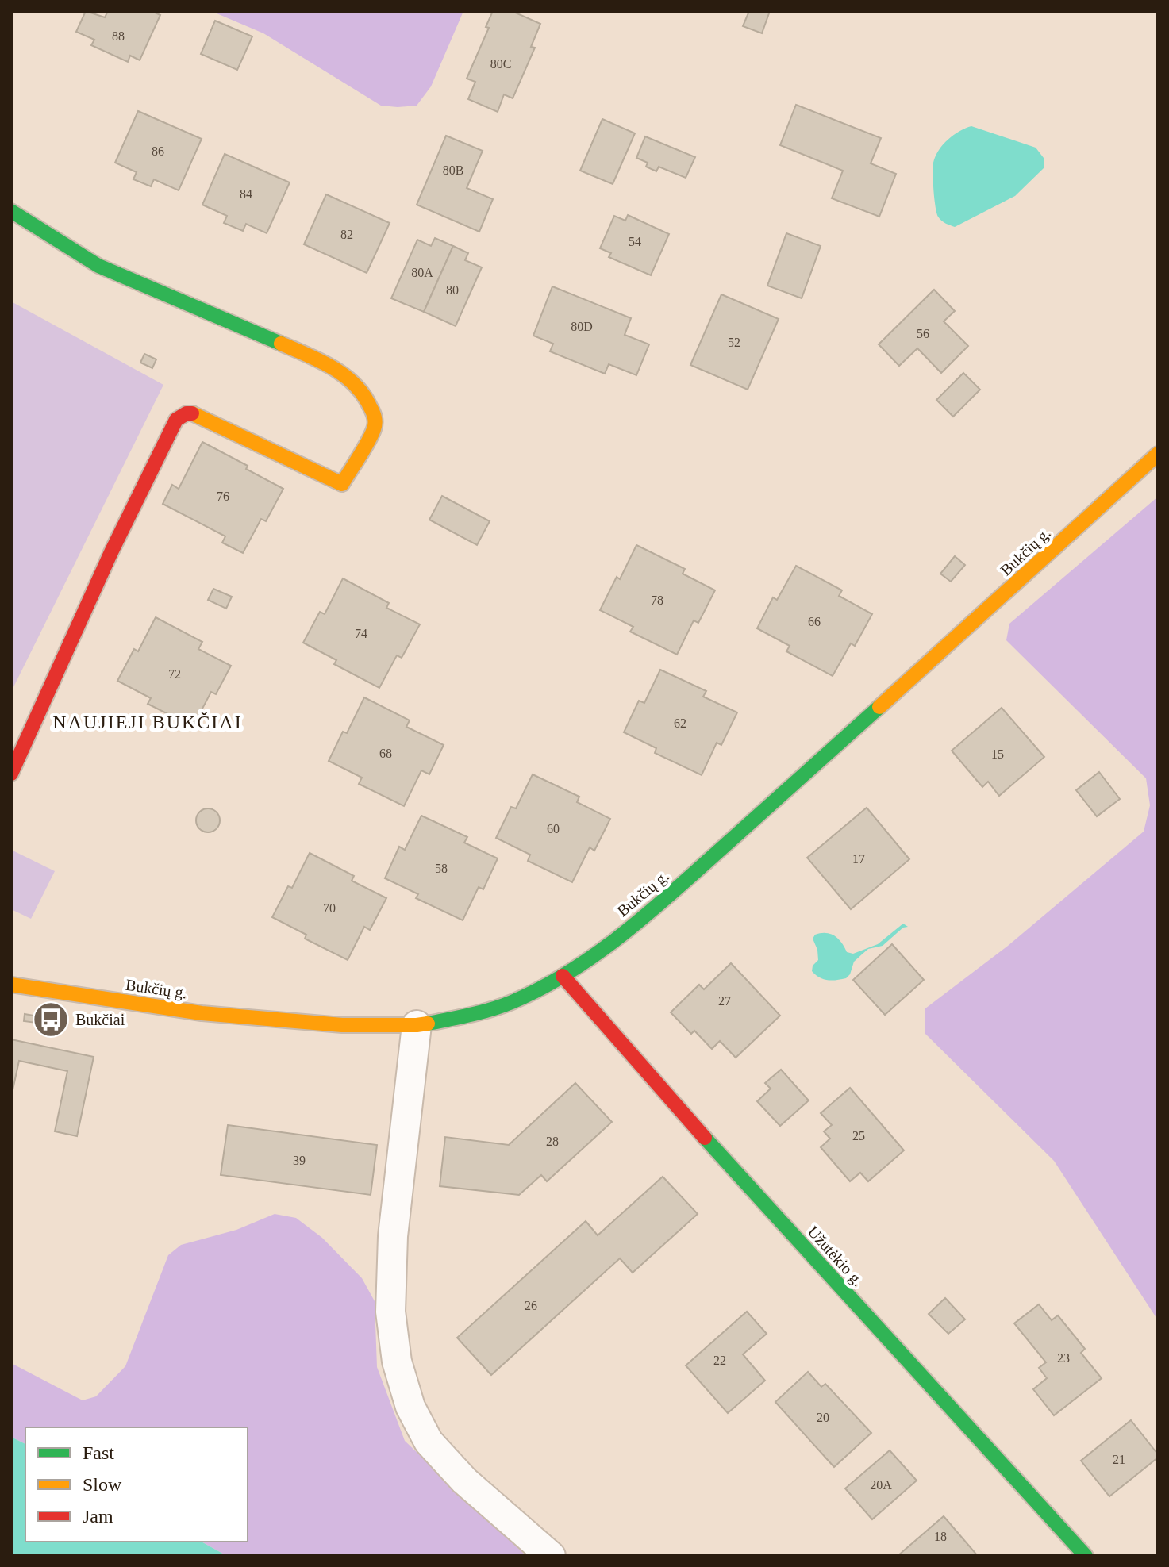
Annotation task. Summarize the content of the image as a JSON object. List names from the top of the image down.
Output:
{
  "streets": {
    "street": ["Bukčių g.", "Užutėkio g."]
  },
  "crossings": [
    ["Bukčių g.", "Užutėkio g."]
  ],
  "districts": ["NAUJIEJI BUKČIAI"],
  "places": {
    "bus stop": ["Bukčiai"]
  },
  "house_numbers": [
    "88",
    "80C",
    "86",
    "80B",
    "84",
    "82",
    "54",
    "80A",
    "80",
    "80D",
    "56",
    "52",
    "76",
    "78",
    "66",
    "74",
    "72",
    "62",
    "68",
    "15",
    "60",
    "17",
    "58",
    "70",
    "27",
    "25",
    "28",
    "39",
    "26",
    "23",
    "22",
    "20",
    "21",
    "20A",
    "18"
  ],
  "legend": ["Fast", "Slow", "Jam"]
}
